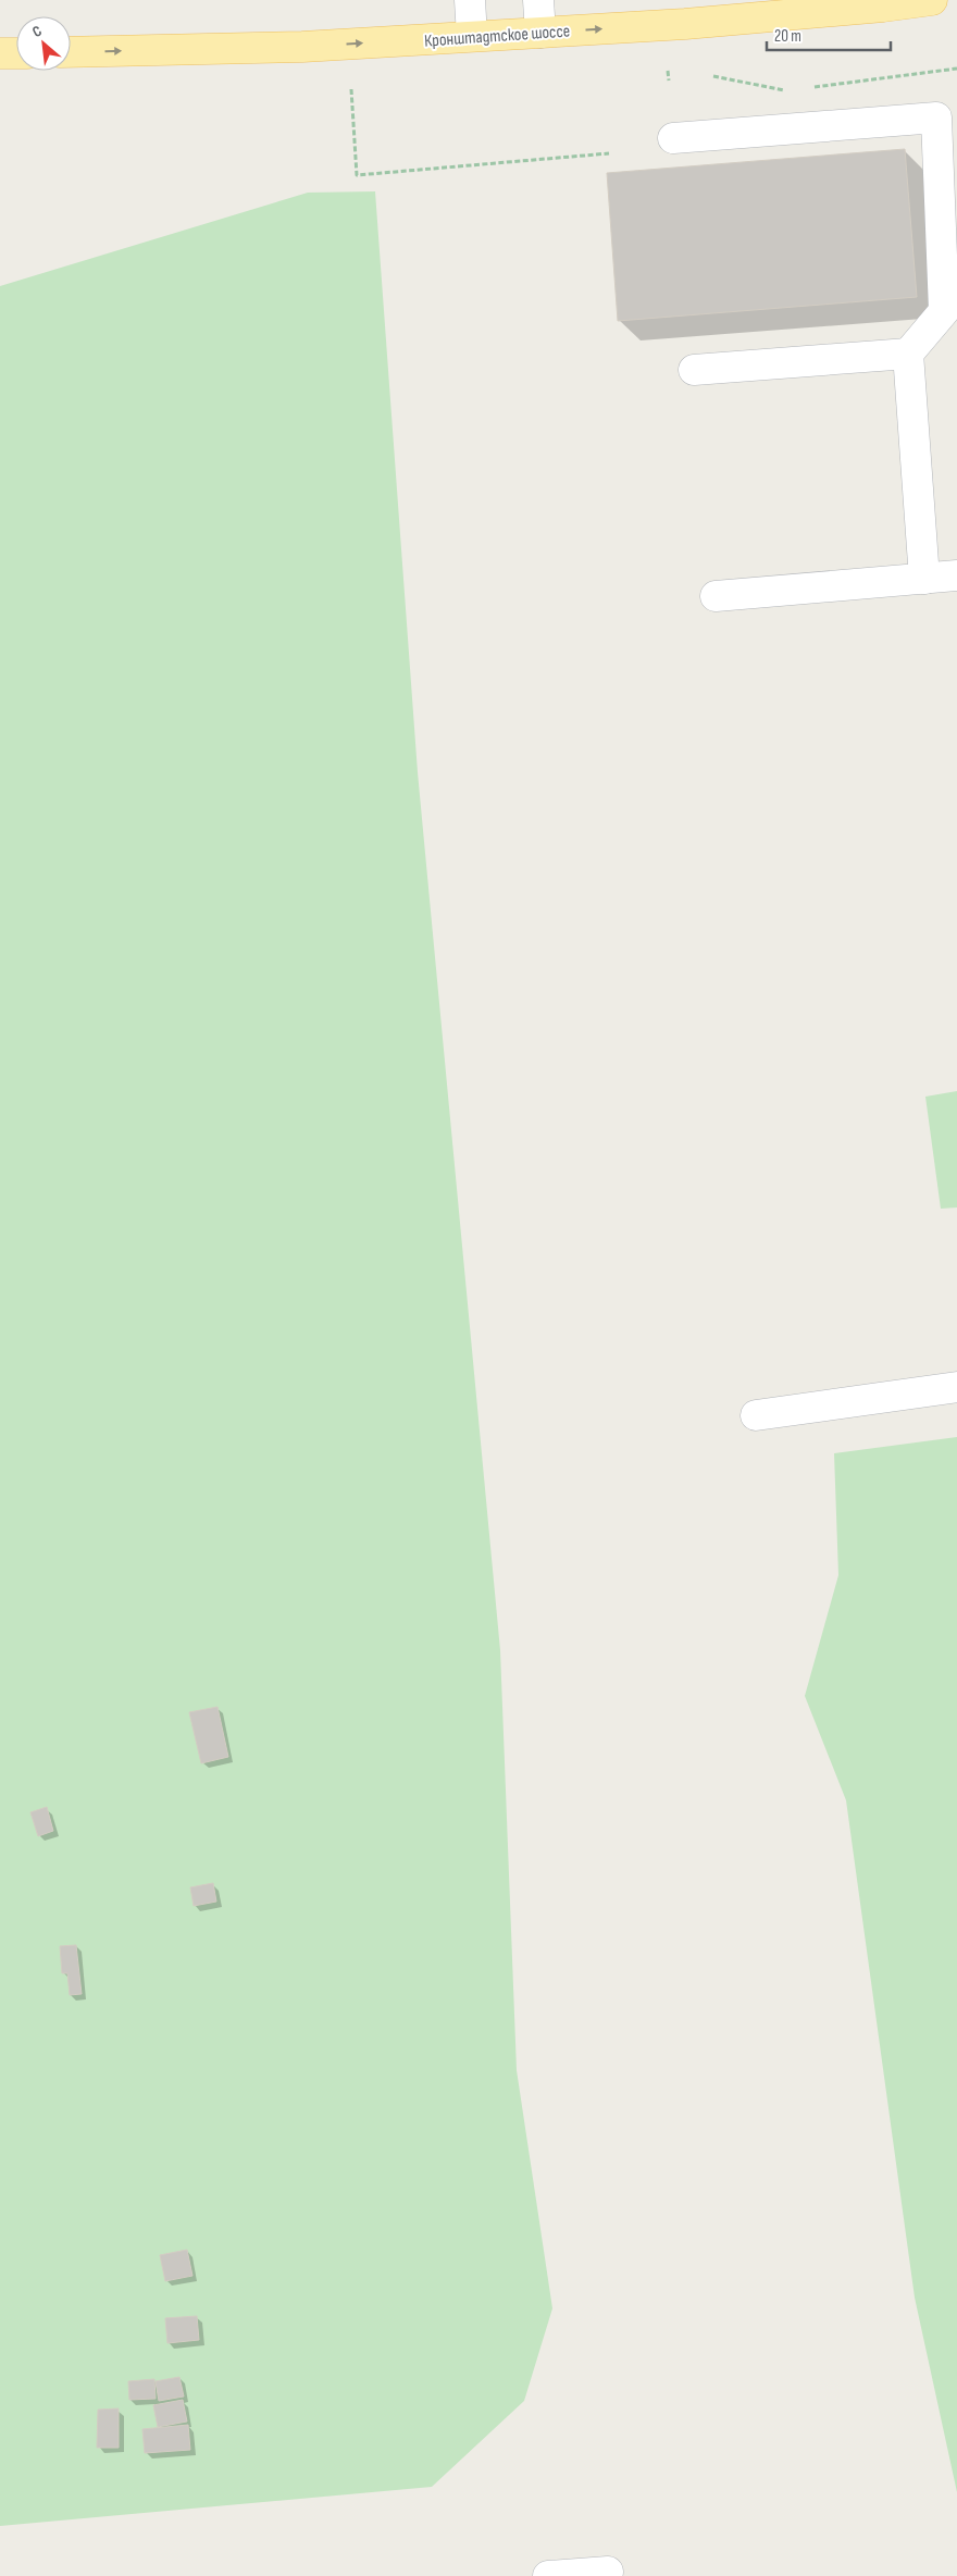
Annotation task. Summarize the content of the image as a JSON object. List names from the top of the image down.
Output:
{
  "streets": {
    "main road": ["Кронштадтское шоссе"]
  },
  "one_way": ["Кронштадтское шоссе"],
  "scale_bar": "20 m",
  "north": "top left"
}
